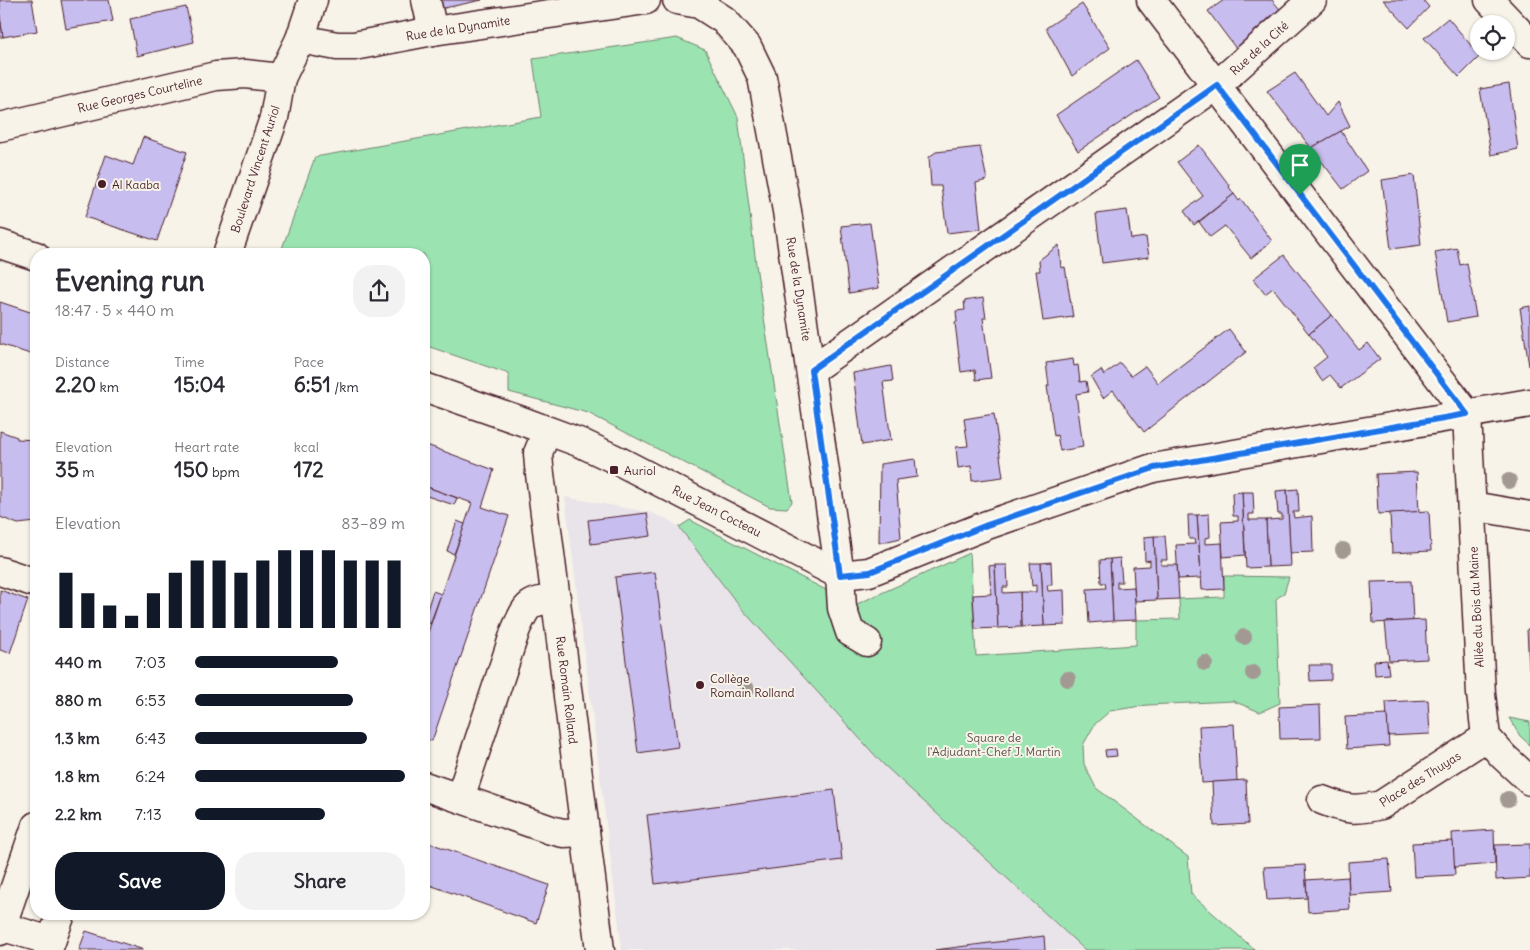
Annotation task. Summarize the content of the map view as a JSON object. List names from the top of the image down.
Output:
{
  "streets": {
    "street": [
      "Rue de la Dynamite",
      "Rue de la Cité",
      "Rue Georges Courteline",
      "Boulevard Vincent Auriol",
      "Rue Jean Cocteau",
      "Allée du Bois du Maine",
      "Rue Romain Rolland",
      "Place des Thuyas"
    ]
  },
  "crossings": [
    ["Rue de la Dynamite", "Rue de la Cité"],
    ["Rue de la Dynamite", "Boulevard Vincent Auriol"],
    ["Rue de la Dynamite", "Rue Jean Cocteau"],
    ["Rue Georges Courteline", "Boulevard Vincent Auriol"],
    ["Rue Jean Cocteau", "Rue Romain Rolland"],
    ["Allée du Bois du Maine", "Place des Thuyas"]
  ],
  "parks": ["Square de l'Adjudant-Chef J. Martin"],
  "places": {
    "other": ["Al Kaaba", "Collège Romain Rolland"],
    "transit": ["Auriol"]
  },
  "page": {
    "heading": ["Evening run", "18:47 · 5 × 440 m"],
    "stats": [
      ["Distance", "2.20 km"],
      ["Time", "15:04"],
      ["Pace", "6:51 /km"],
      ["Elevation", "35 m"],
      ["Heart rate", "150 bpm"],
      ["kcal", "172"]
    ],
    "chart": ["Elevation", "83–89 m"],
    "list": [
      {
        "name": "440 m",
        "note": "7:03"
      },
      {
        "name": "880 m",
        "note": "6:53"
      },
      {
        "name": "1.3 km",
        "note": "6:43"
      },
      {
        "name": "1.8 km",
        "note": "6:24"
      },
      {
        "name": "2.2 km",
        "note": "7:13"
      }
    ],
    "buttons": ["Save", "Share"]
  }
}
